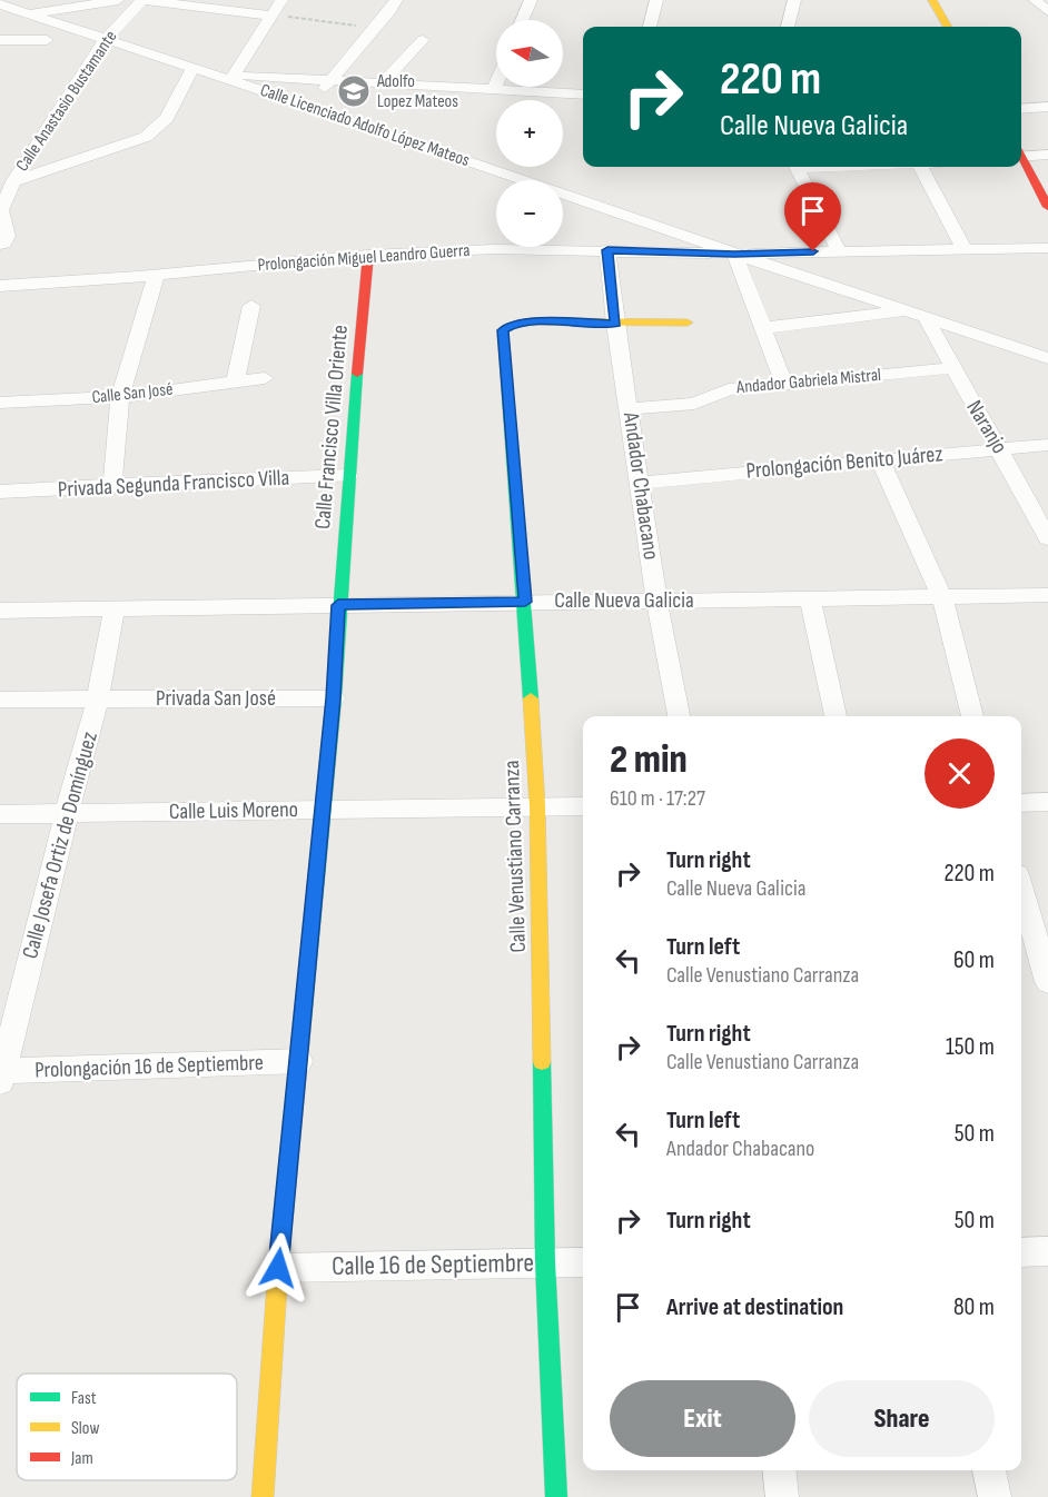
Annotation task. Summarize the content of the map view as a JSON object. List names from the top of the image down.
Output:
{
  "streets": {
    "street": [
      "Calle Anastasio Bustamante",
      "Calle Licenciado Adolfo López Mateos",
      "Prolongación Miguel Leandro Guerra",
      "Andador Gabriela Mistral",
      "Calle San José",
      "Calle Francisco Villa Oriente",
      "Naranjo",
      "Prolongación Benito Juárez",
      "Privada Segunda Francisco Villa",
      "Andador Chabacano",
      "Calle Nueva Galicia",
      "Privada San José",
      "Calle Luis Moreno",
      "Calle Josefa Ortiz de Domínguez",
      "Calle Venustiano Carranza",
      "Prolongación 16 de Septiembre",
      "Calle 16 de Septiembre"
    ]
  },
  "crossings": [
    ["Calle Anastasio Bustamante", "Calle Licenciado Adolfo López Mateos"],
    ["Calle Licenciado Adolfo López Mateos", "Prolongación Miguel Leandro Guerra"],
    ["Calle Licenciado Adolfo López Mateos", "Naranjo"],
    ["Prolongación Miguel Leandro Guerra", "Calle Francisco Villa Oriente"],
    ["Prolongación Miguel Leandro Guerra", "Andador Chabacano"],
    ["Andador Gabriela Mistral", "Naranjo"],
    ["Andador Gabriela Mistral", "Andador Chabacano"],
    ["Calle Francisco Villa Oriente", "Privada Segunda Francisco Villa"],
    ["Calle Francisco Villa Oriente", "Calle Nueva Galicia"],
    ["Calle Francisco Villa Oriente", "Privada San José"],
    ["Calle Francisco Villa Oriente", "Calle Luis Moreno"],
    ["Calle Francisco Villa Oriente", "Prolongación 16 de Septiembre"],
    ["Calle Francisco Villa Oriente", "Calle 16 de Septiembre"],
    ["Naranjo", "Prolongación Benito Juárez"],
    ["Prolongación Benito Juárez", "Andador Chabacano"],
    ["Andador Chabacano", "Calle Nueva Galicia"],
    ["Andador Chabacano", "Calle Venustiano Carranza"],
    ["Calle Nueva Galicia", "Calle Josefa Ortiz de Domínguez"],
    ["Calle Nueva Galicia", "Calle Venustiano Carranza"],
    ["Privada San José", "Calle Josefa Ortiz de Domínguez"],
    ["Calle Luis Moreno", "Calle Josefa Ortiz de Domínguez"],
    ["Calle Luis Moreno", "Calle Venustiano Carranza"],
    ["Calle Josefa Ortiz de Domínguez", "Prolongación 16 de Septiembre"],
    ["Calle Venustiano Carranza", "Calle 16 de Septiembre"]
  ],
  "places": {
    "school or university": ["Adolfo Lopez Mateos"]
  },
  "legend": ["Fast", "Slow", "Jam"],
  "north": "left",
  "page": {
    "map_buttons": ["+", "−"],
    "turn": ["220 m", "Calle Nueva Galicia"],
    "heading": ["2 min", "610 m · 17:27"],
    "list": [
      {
        "name": "Turn right",
        "note": "Calle Nueva Galicia",
        "value": "220 m"
      },
      {
        "name": "Turn left",
        "note": "Calle Venustiano Carranza",
        "value": "60 m"
      },
      {
        "name": "Turn right",
        "note": "Calle Venustiano Carranza",
        "value": "150 m"
      },
      {
        "name": "Turn left",
        "note": "Andador Chabacano",
        "value": "50 m"
      },
      {
        "name": "Turn right",
        "value": "50 m"
      },
      {
        "name": "Arrive at destination",
        "value": "80 m"
      }
    ],
    "buttons": ["Exit", "Share"]
  }
}
